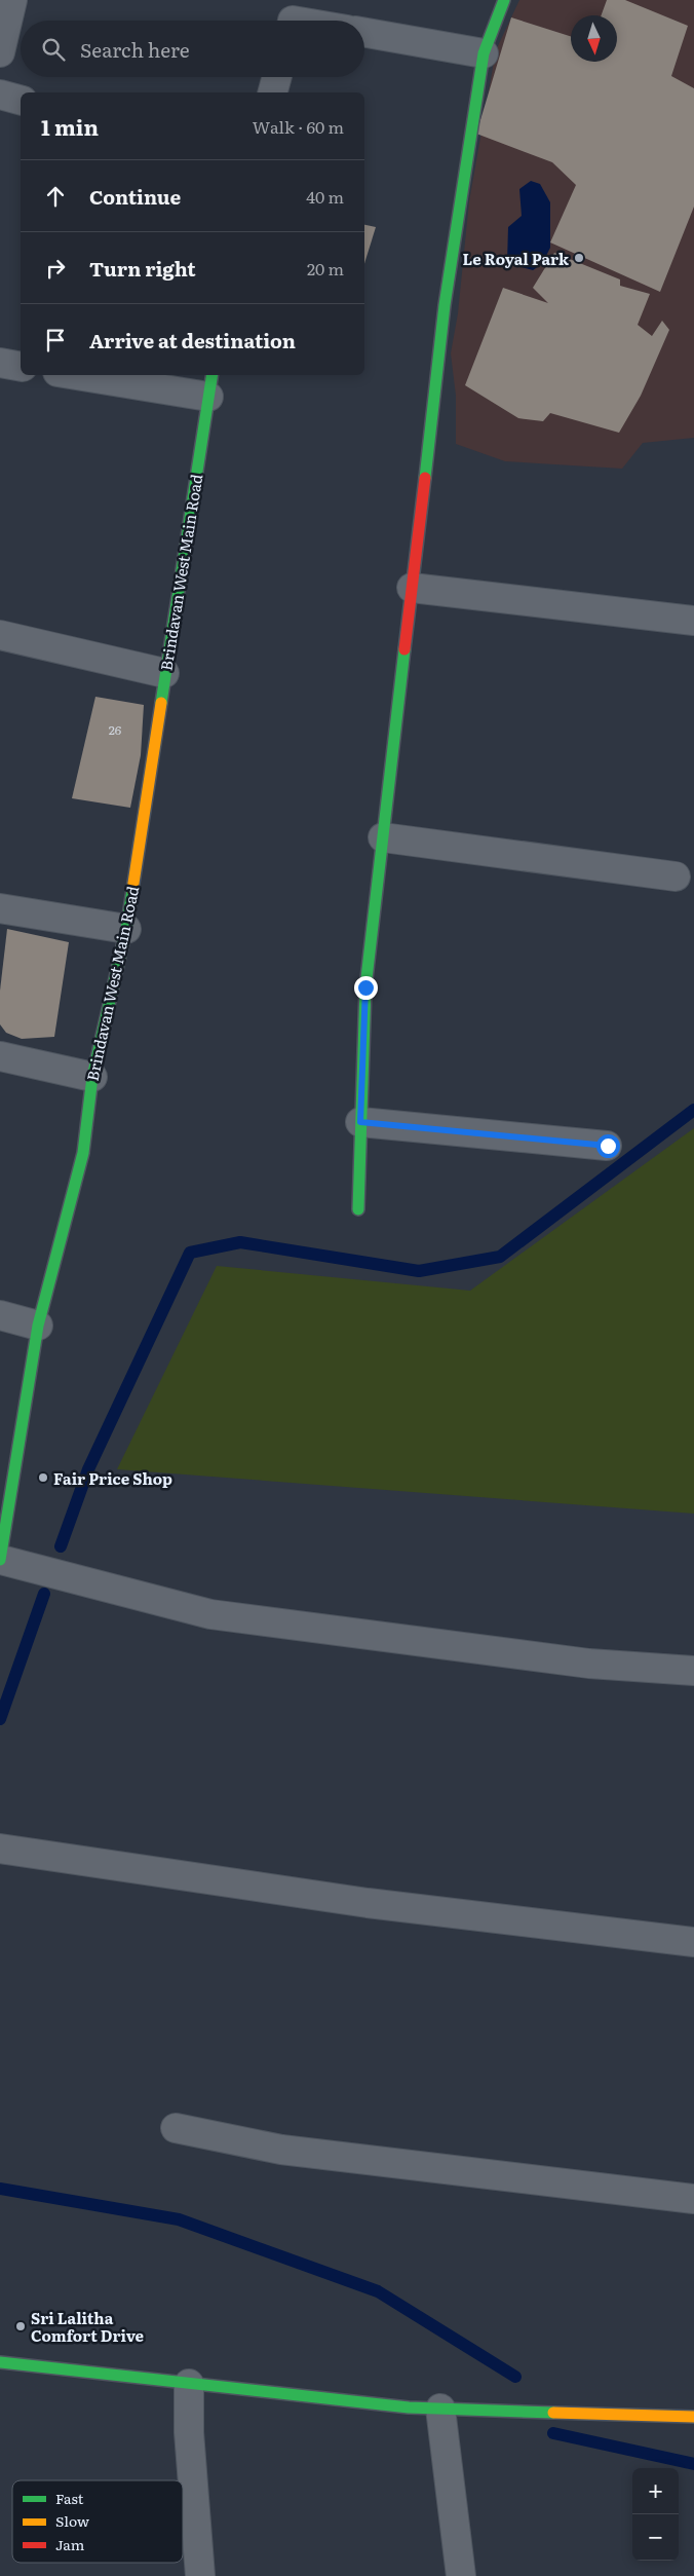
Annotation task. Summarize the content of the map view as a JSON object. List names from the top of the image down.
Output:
{
  "streets": {
    "street": ["Brindavan West Main Road"]
  },
  "places": ["Le Royal Park", "Fair Price Shop", "Sri Lalitha Comfort Drive"],
  "house_numbers": ["26"],
  "legend": ["Fast", "Slow", "Jam"],
  "north": "bottom",
  "page": {
    "search": "Search here",
    "heading": ["1 min", "Walk · 60 m"],
    "list": [
      ["Continue", "40 m"],
      ["Turn right", "20 m"],
      "Arrive at destination"
    ],
    "map_buttons": ["+", "−"]
  }
}
